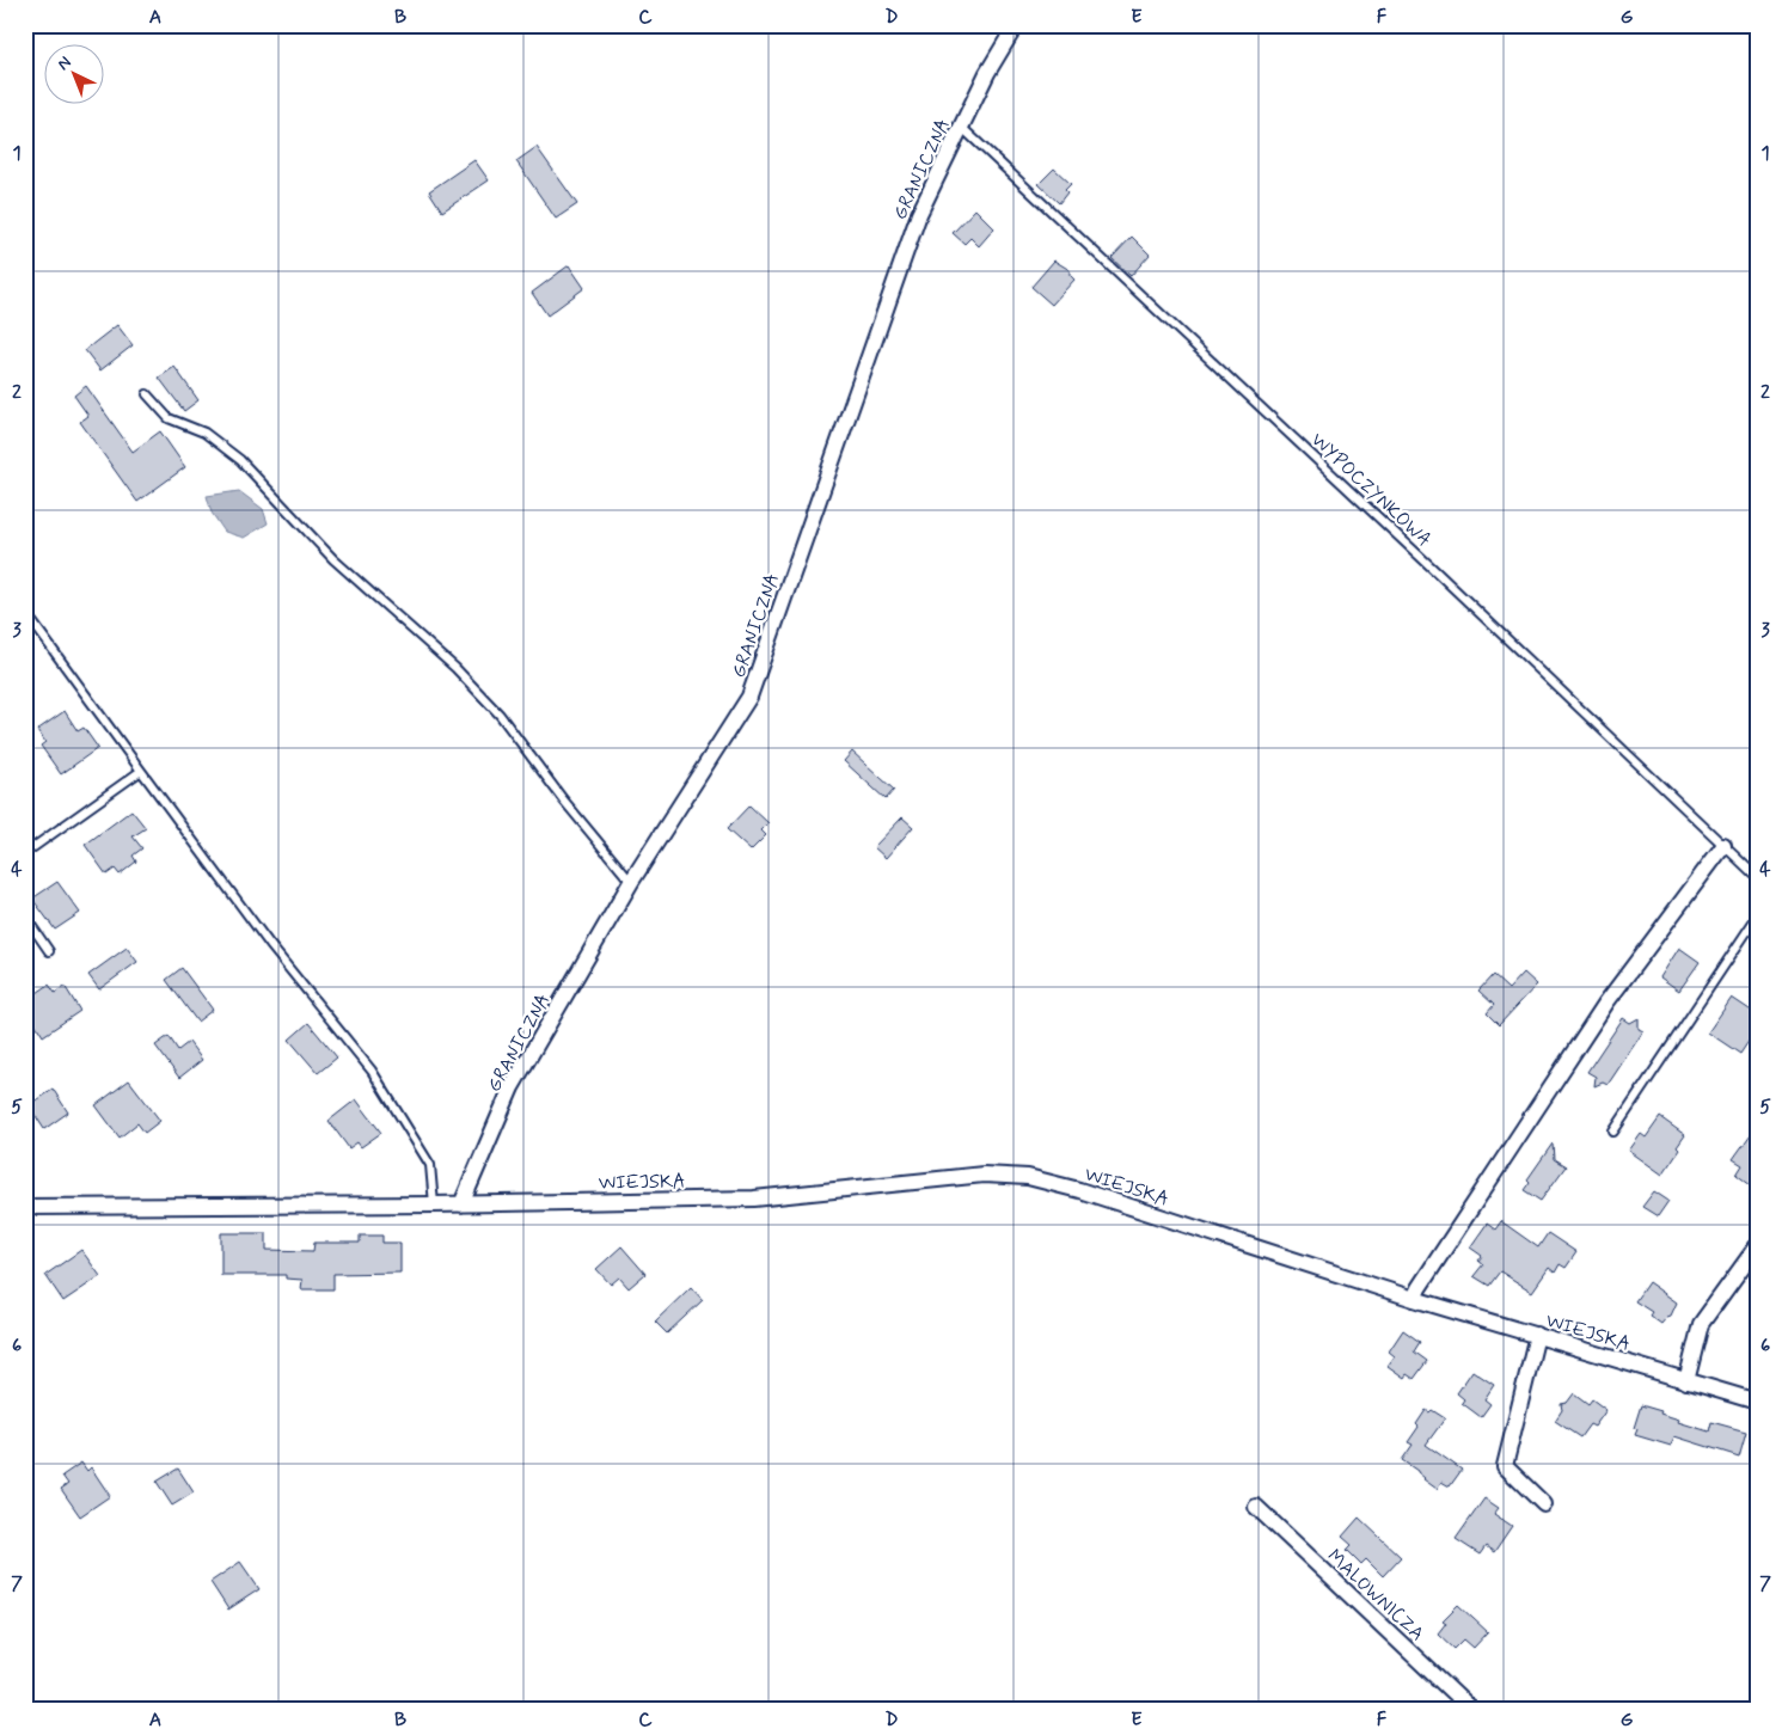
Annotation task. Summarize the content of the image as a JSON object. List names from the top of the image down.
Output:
{
  "streets": {
    "street": ["GRANICZNA", "WIEJSKA", "MALOWNICZA"],
    "lane": ["WYPOCZYNKOWA"]
  },
  "crossings": [
    ["GRANICZNA", "WYPOCZYNKOWA"],
    ["GRANICZNA", "WIEJSKA"]
  ],
  "north": "top left",
  "grid": {
    "columns": [
      "A",
      "B",
      "C",
      "D",
      "E",
      "F",
      "G"
    ],
    "rows": [
      "1",
      "2",
      "3",
      "4",
      "5",
      "6",
      "7"
    ]
  }
}
